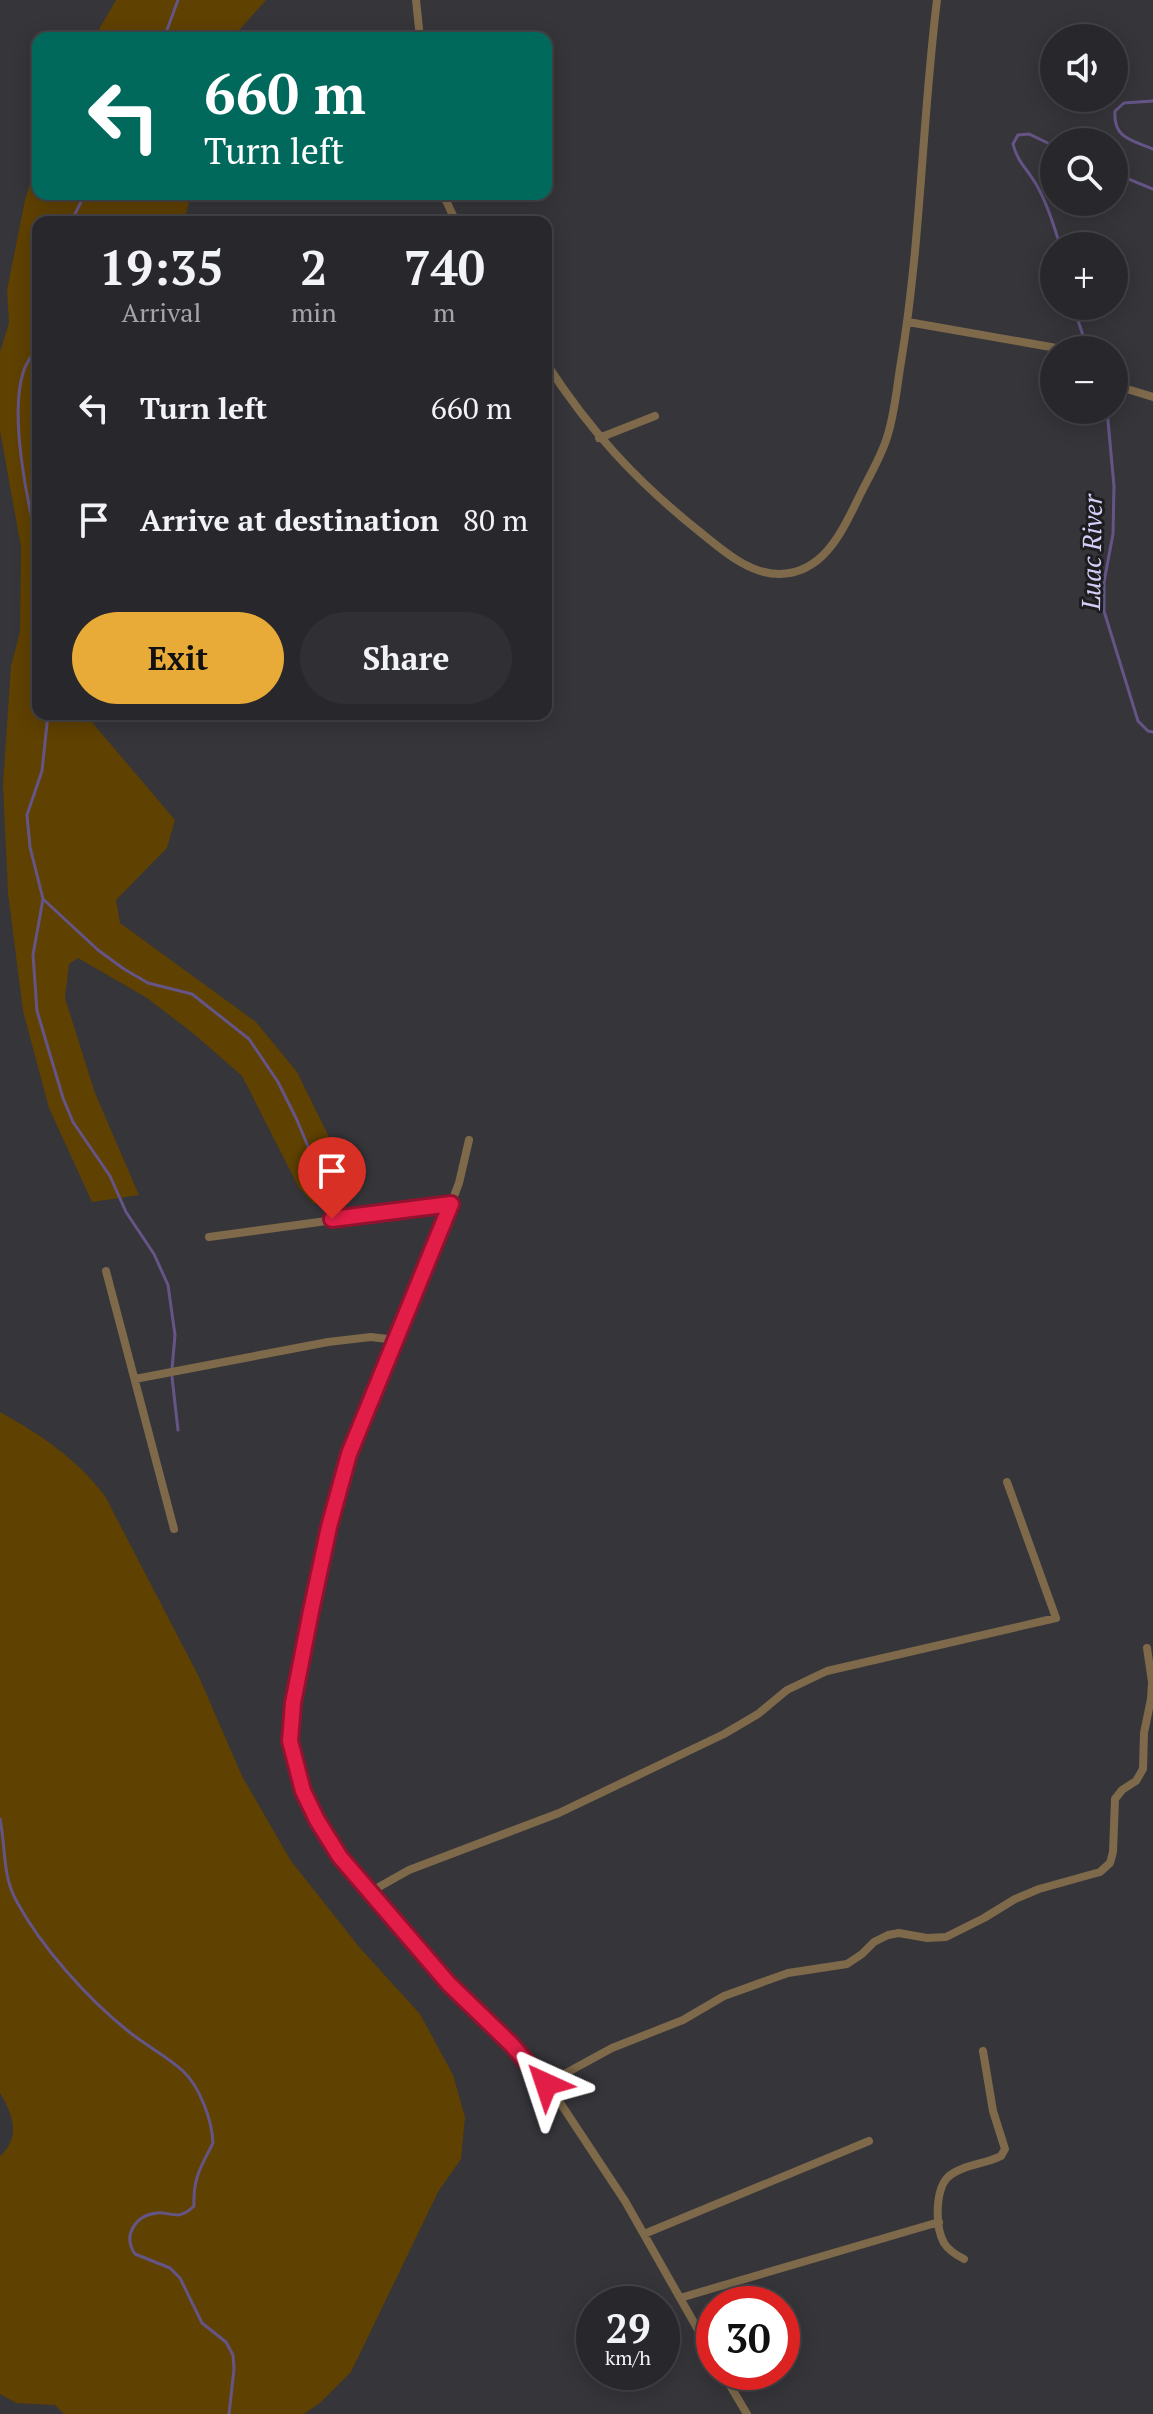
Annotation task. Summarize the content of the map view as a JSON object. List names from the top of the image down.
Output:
{
  "water": ["Luac River"],
  "page": {
    "map_buttons": ["+", "−"],
    "turn": ["660 m", "Turn left"],
    "eta": [
      "19:35",
      "Arrival",
      "2",
      "min",
      "740",
      "m"
    ],
    "list": [
      {
        "name": "Turn left",
        "value": "660 m"
      },
      {
        "name": "Arrive at destination",
        "value": "80 m"
      }
    ],
    "buttons": ["Exit", "Share"],
    "speed": "29 km/h",
    "limit": "30"
  }
}
